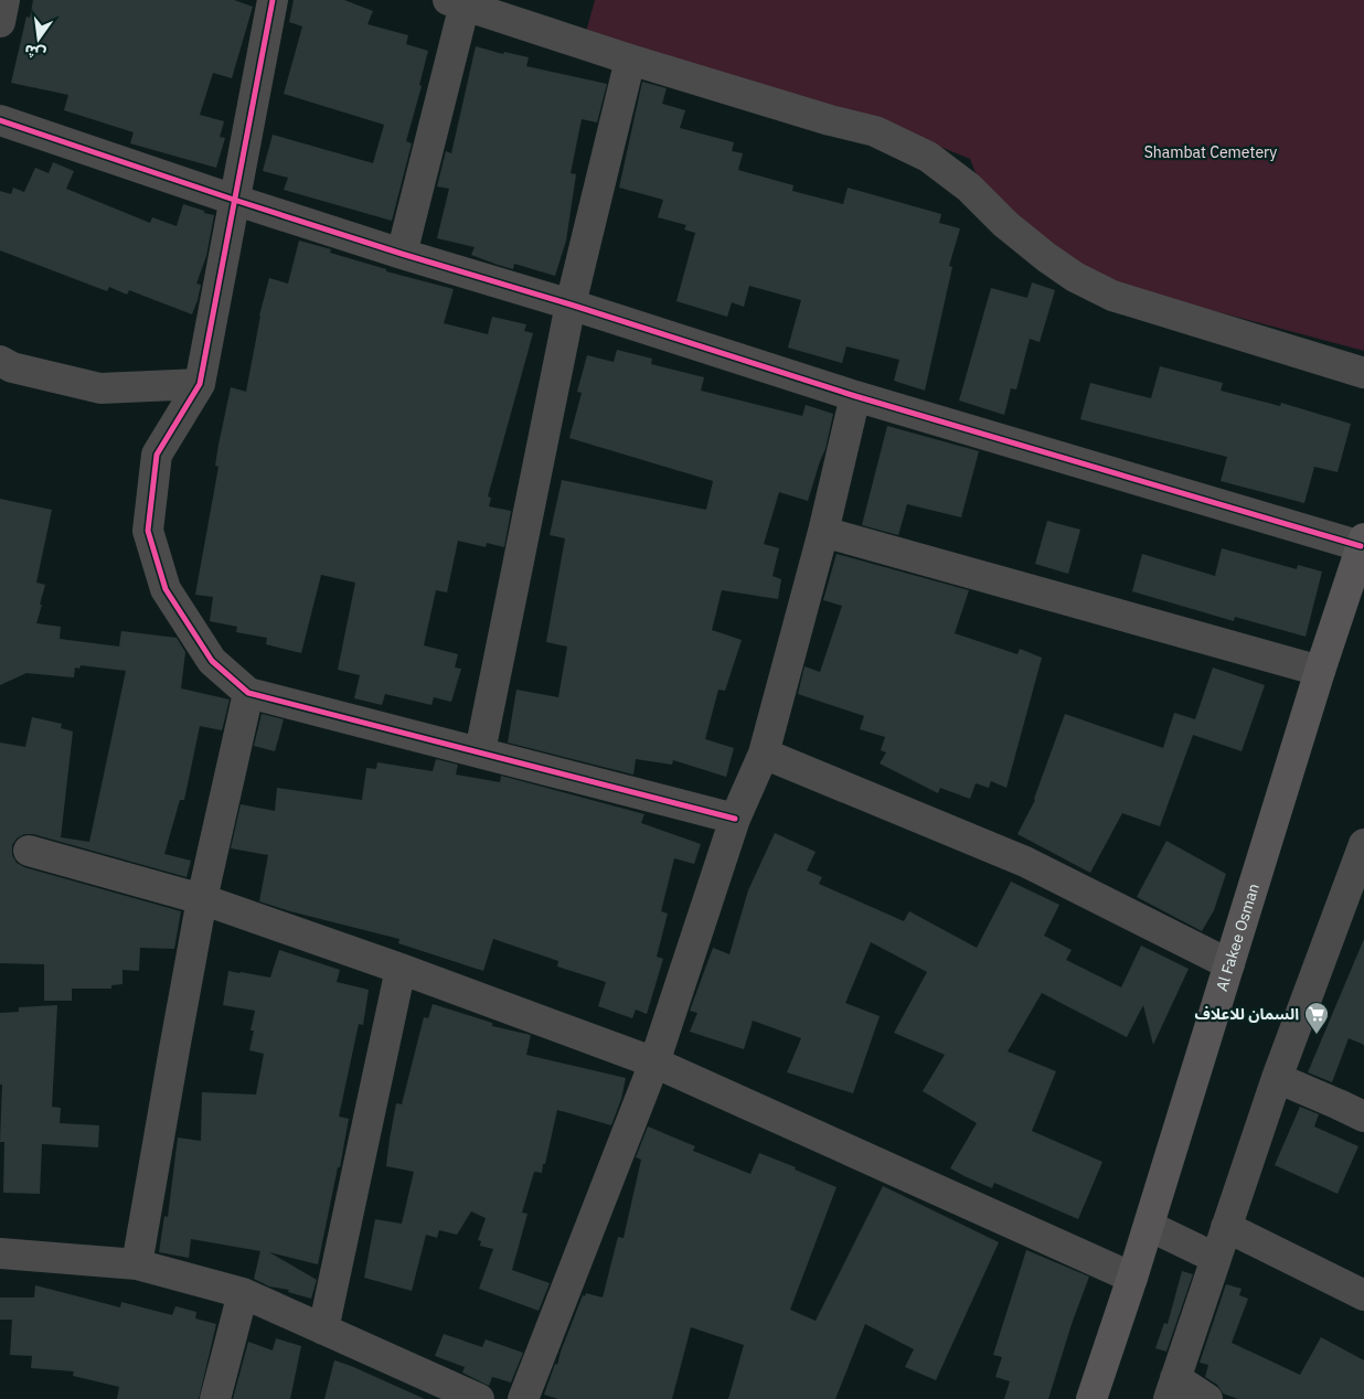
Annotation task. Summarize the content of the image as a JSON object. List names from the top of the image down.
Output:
{
  "streets": {
    "street": ["Al Fakee Osman"]
  },
  "parks": ["Shambat Cemetery"],
  "places": {
    "supermarket": ["السمان للاعلاف"]
  },
  "north": "bottom"
}
